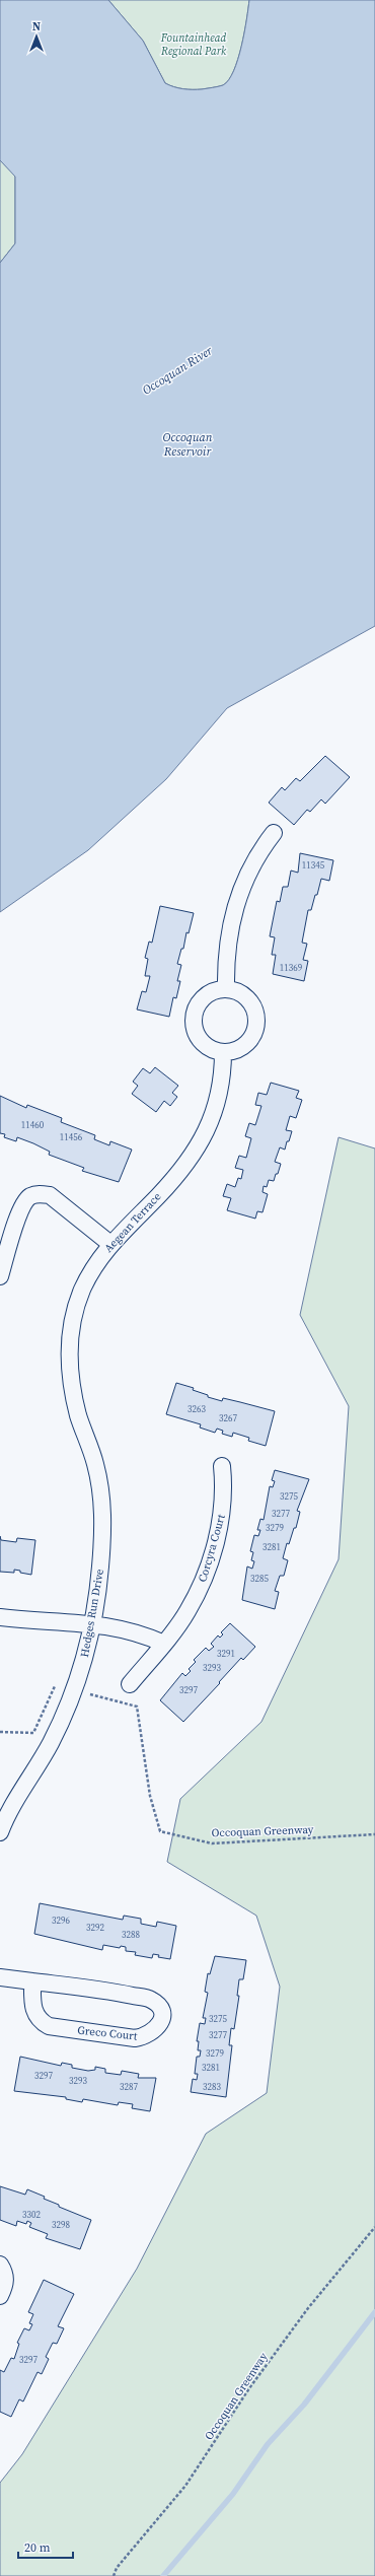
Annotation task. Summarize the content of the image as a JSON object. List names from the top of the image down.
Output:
{
  "streets": {
    "street": [
      "Aegean Terrace",
      "Corcyra Court",
      "Hedges Run Drive",
      "Greco Court"
    ],
    "path": ["Occoquan Greenway"]
  },
  "crossings": [
    ["Aegean Terrace", "Hedges Run Drive"],
    ["Hedges Run Drive", "Occoquan Greenway"]
  ],
  "water": ["Occoquan River", "Occoquan Reservoir"],
  "parks": ["Fountainhead Regional Park"],
  "house_numbers": [
    "11345",
    "11369",
    "11460",
    "11456",
    "3263",
    "3267",
    "3275",
    "3277",
    "3279",
    "3281",
    "3285",
    "3291",
    "3293",
    "3297",
    "3296",
    "3292",
    "3288",
    "3275",
    "3277",
    "3279",
    "3281",
    "3297",
    "3293",
    "3287",
    "3283",
    "3302",
    "3298",
    "3297"
  ],
  "scale_bar": "20 m",
  "north": "top"
}
